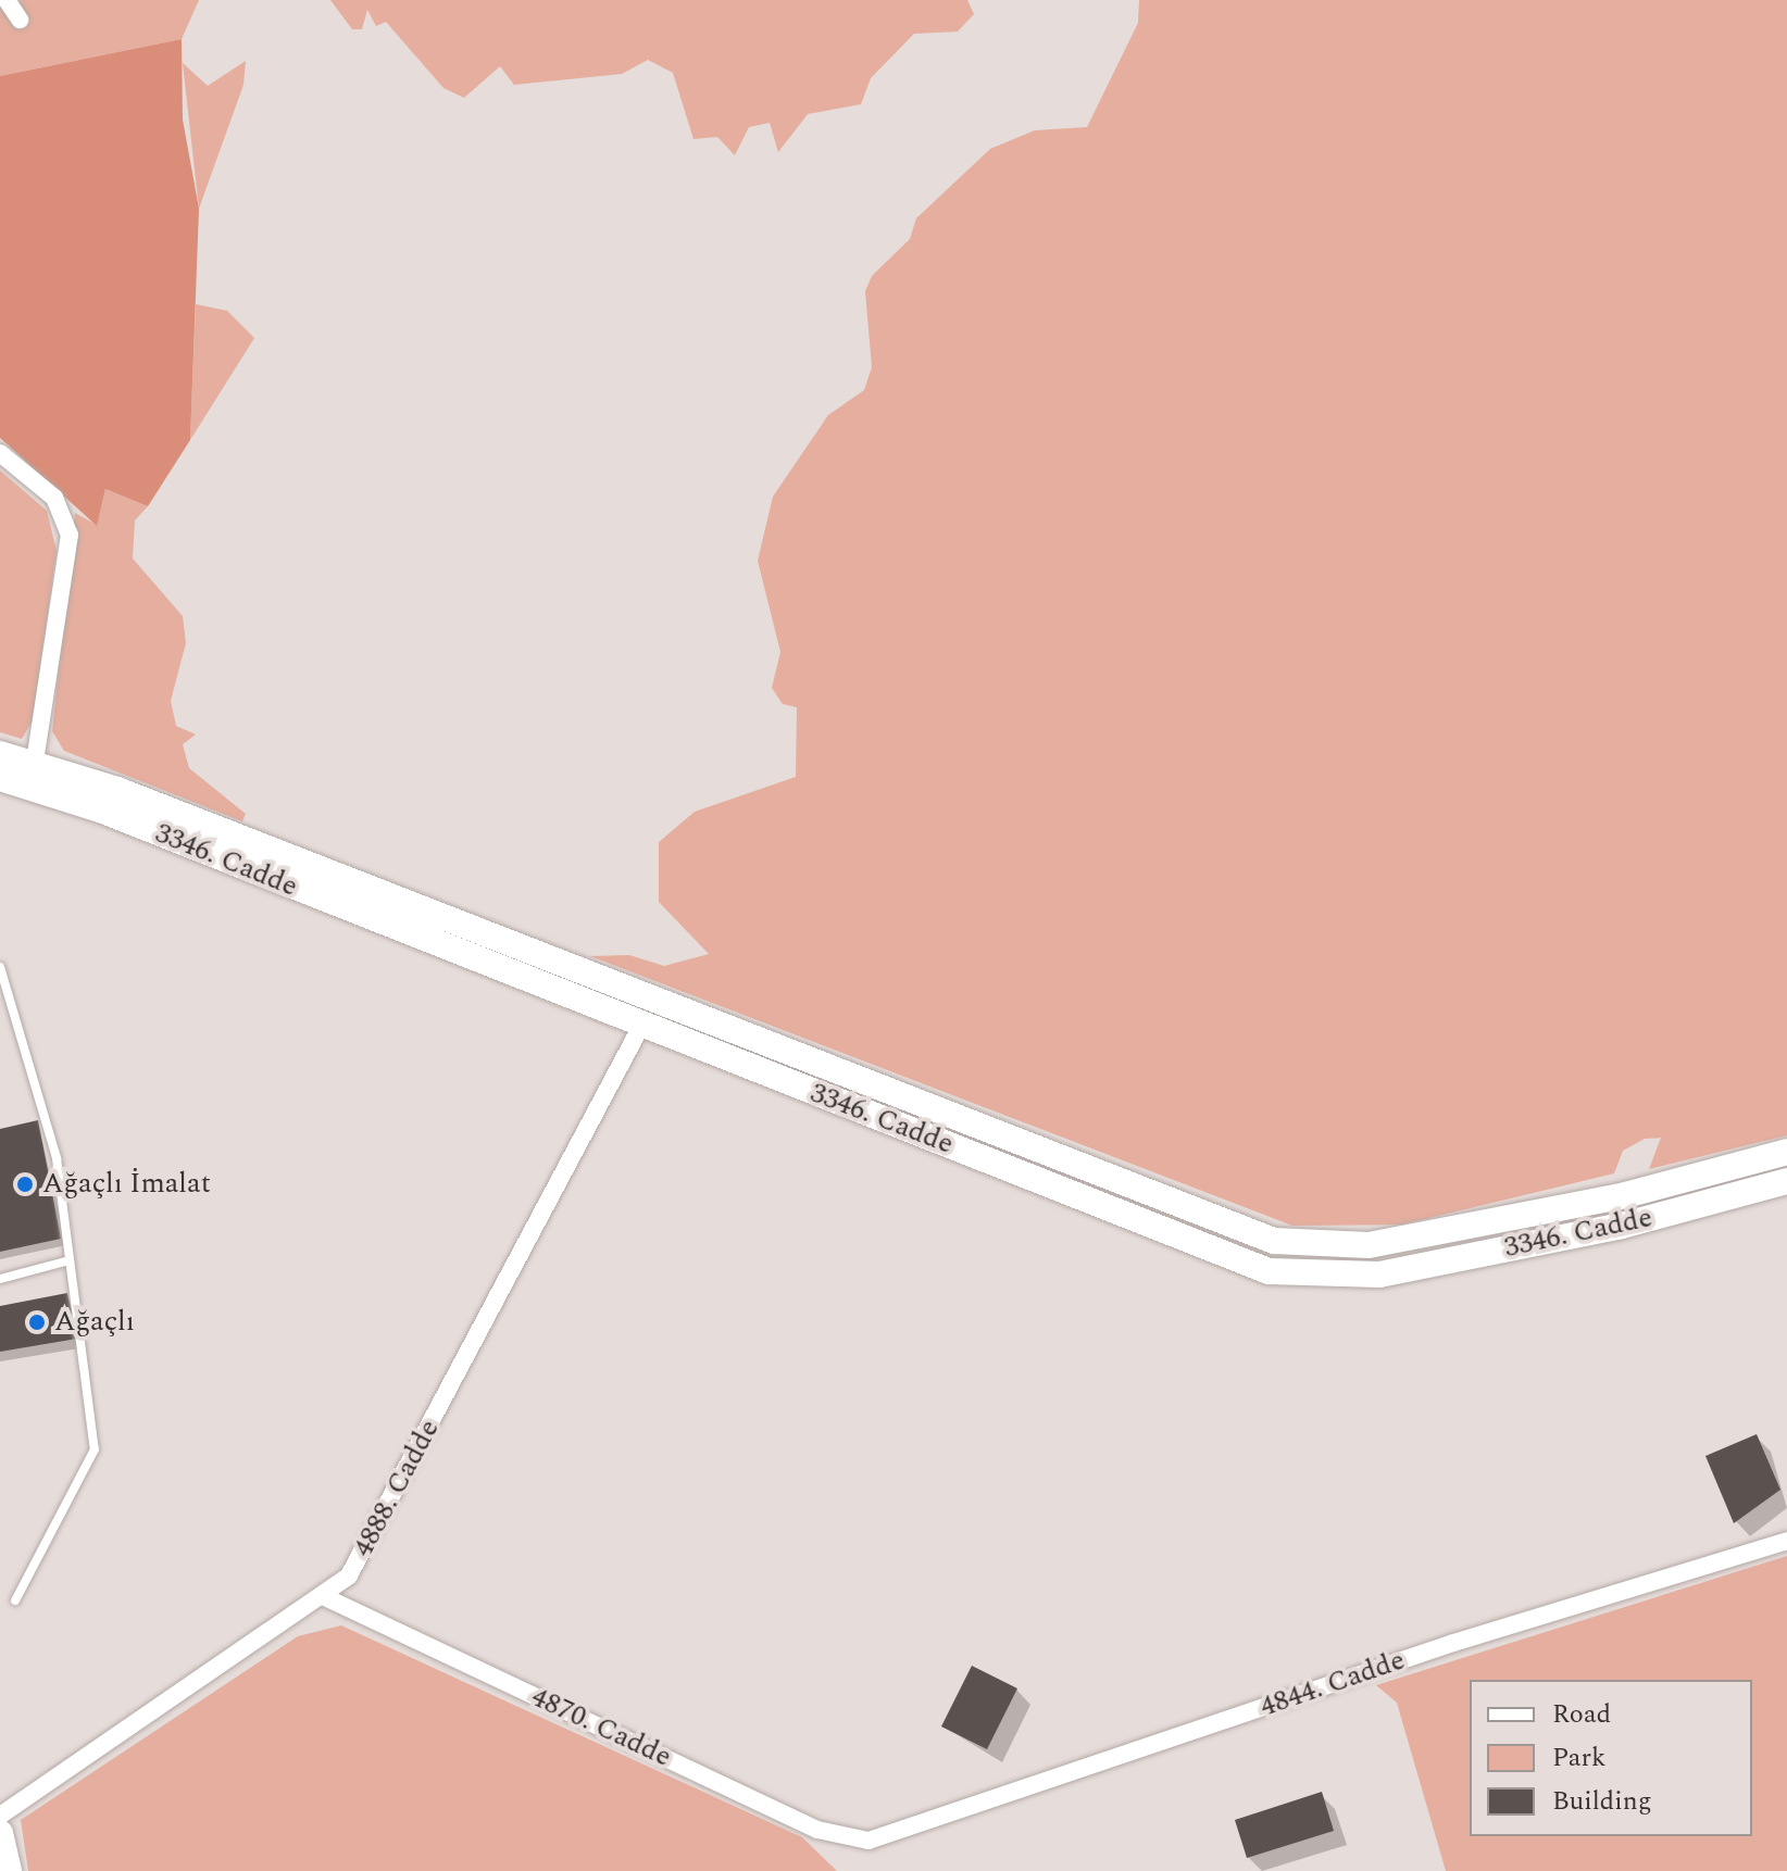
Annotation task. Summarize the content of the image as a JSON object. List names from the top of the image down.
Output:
{
  "streets": {
    "street": [
      "3346. Cadde",
      "4888. Cadde",
      "4844. Cadde",
      "4870. Cadde"
    ]
  },
  "crossings": [
    ["3346. Cadde", "4888. Cadde"],
    ["4888. Cadde", "4870. Cadde"],
    ["4844. Cadde", "4870. Cadde"]
  ],
  "places": ["Ağaçlı İmalat", "Ağaçlı"],
  "legend": ["Road", "Park", "Building"]
}
